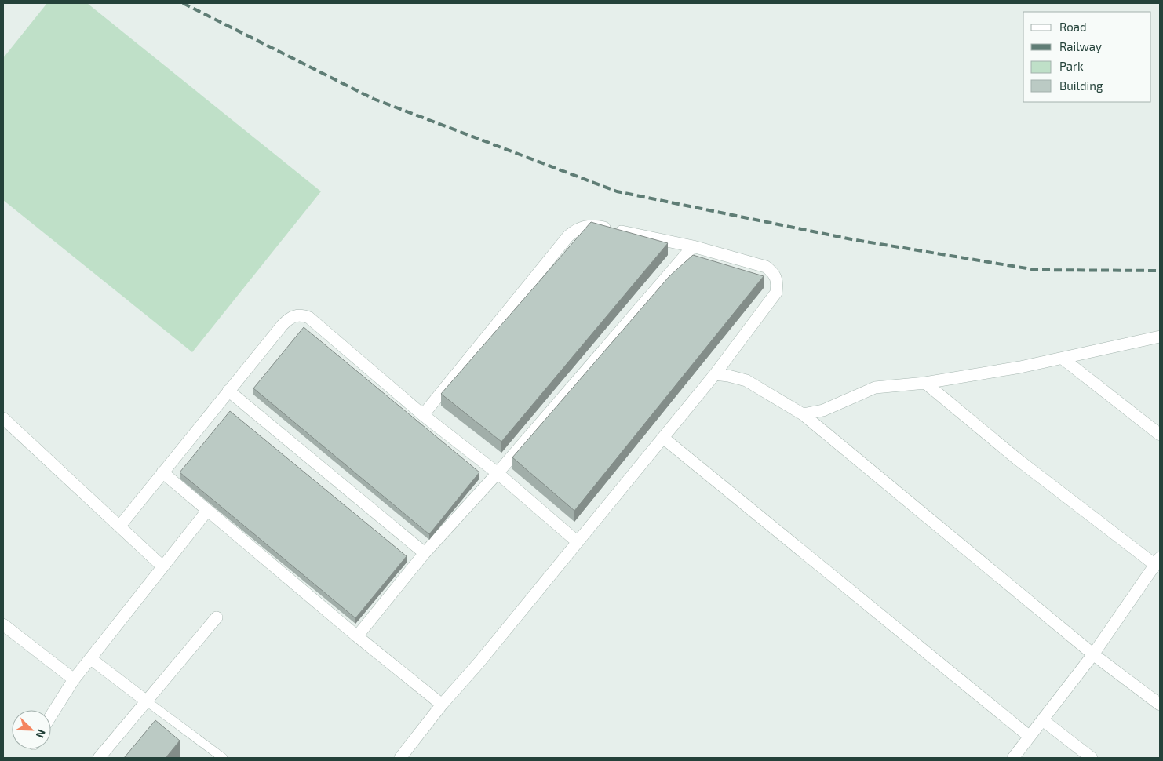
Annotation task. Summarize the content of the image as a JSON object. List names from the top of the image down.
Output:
{
  "legend": [
    "Road",
    "Railway",
    "Park",
    "Building"
  ],
  "north": "bottom right"
}
